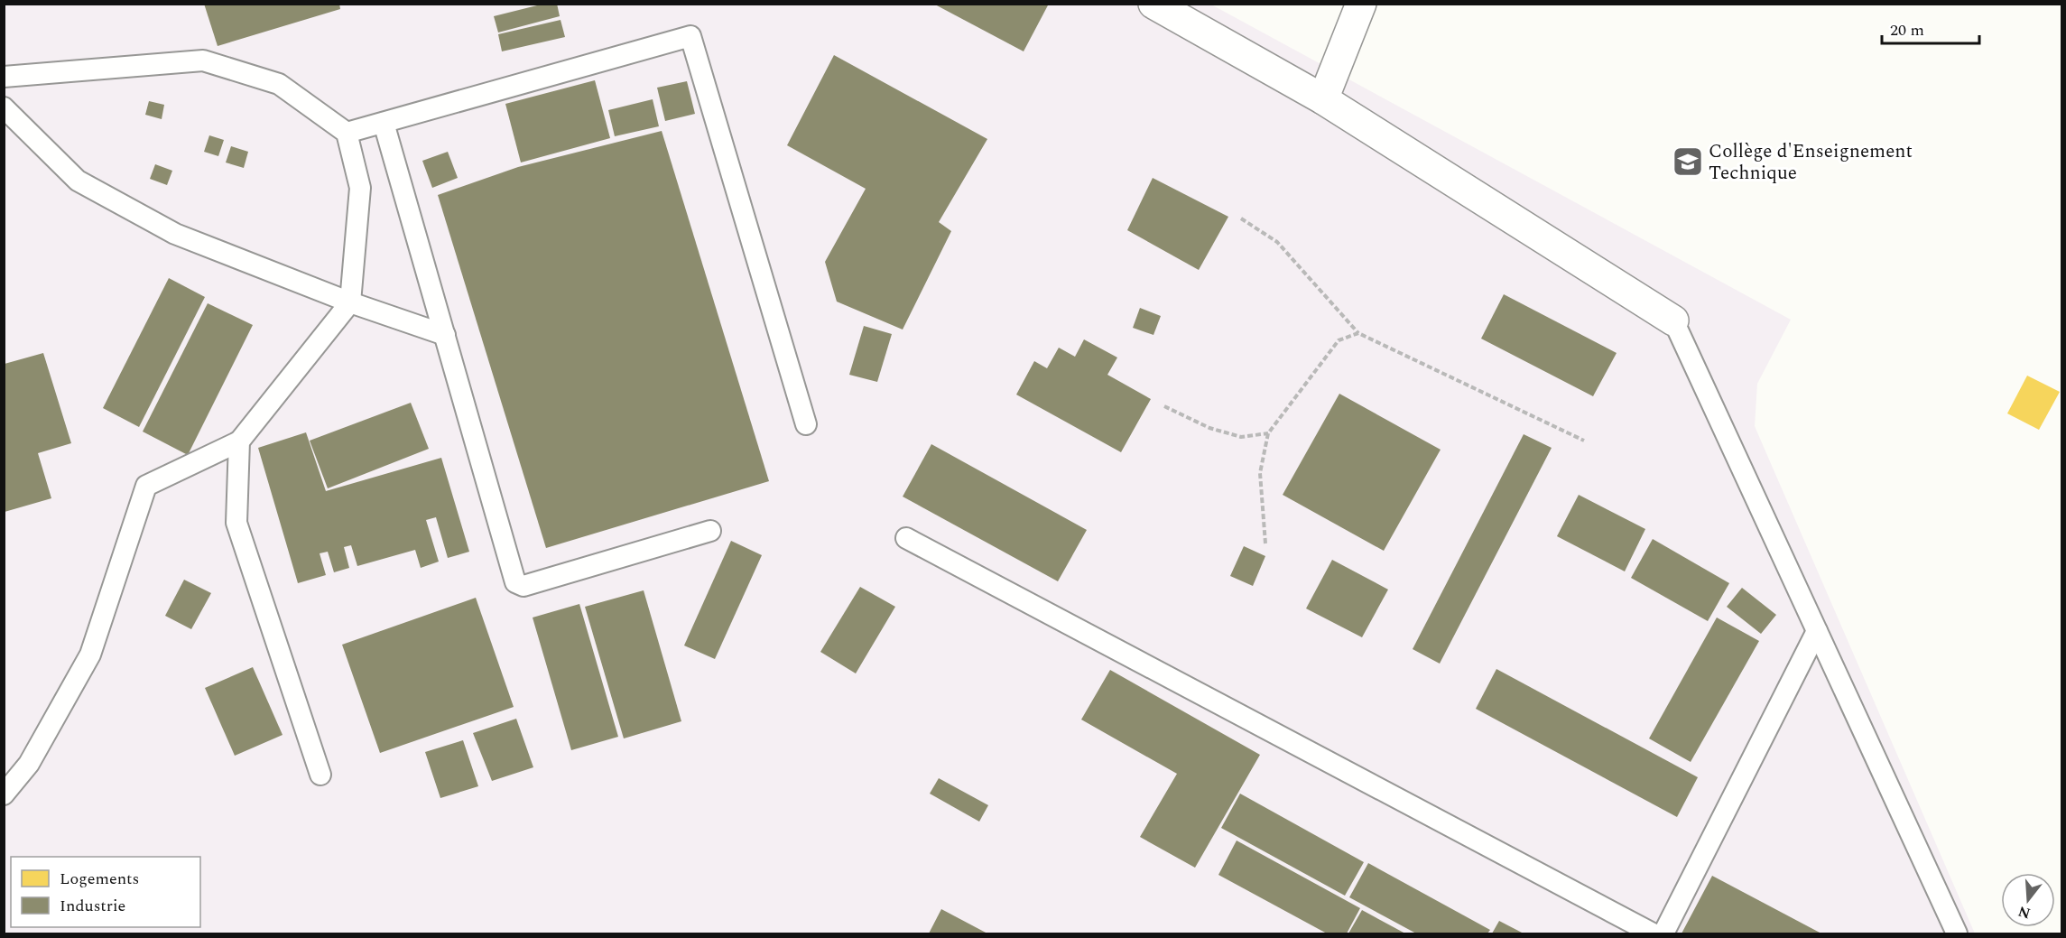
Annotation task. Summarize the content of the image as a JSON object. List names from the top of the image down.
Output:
{
  "places": {
    "school or university": ["Collège d'Enseignement Technique"]
  },
  "legend": ["Logements", "Industrie"],
  "scale_bar": "20 m",
  "north": "bottom"
}
